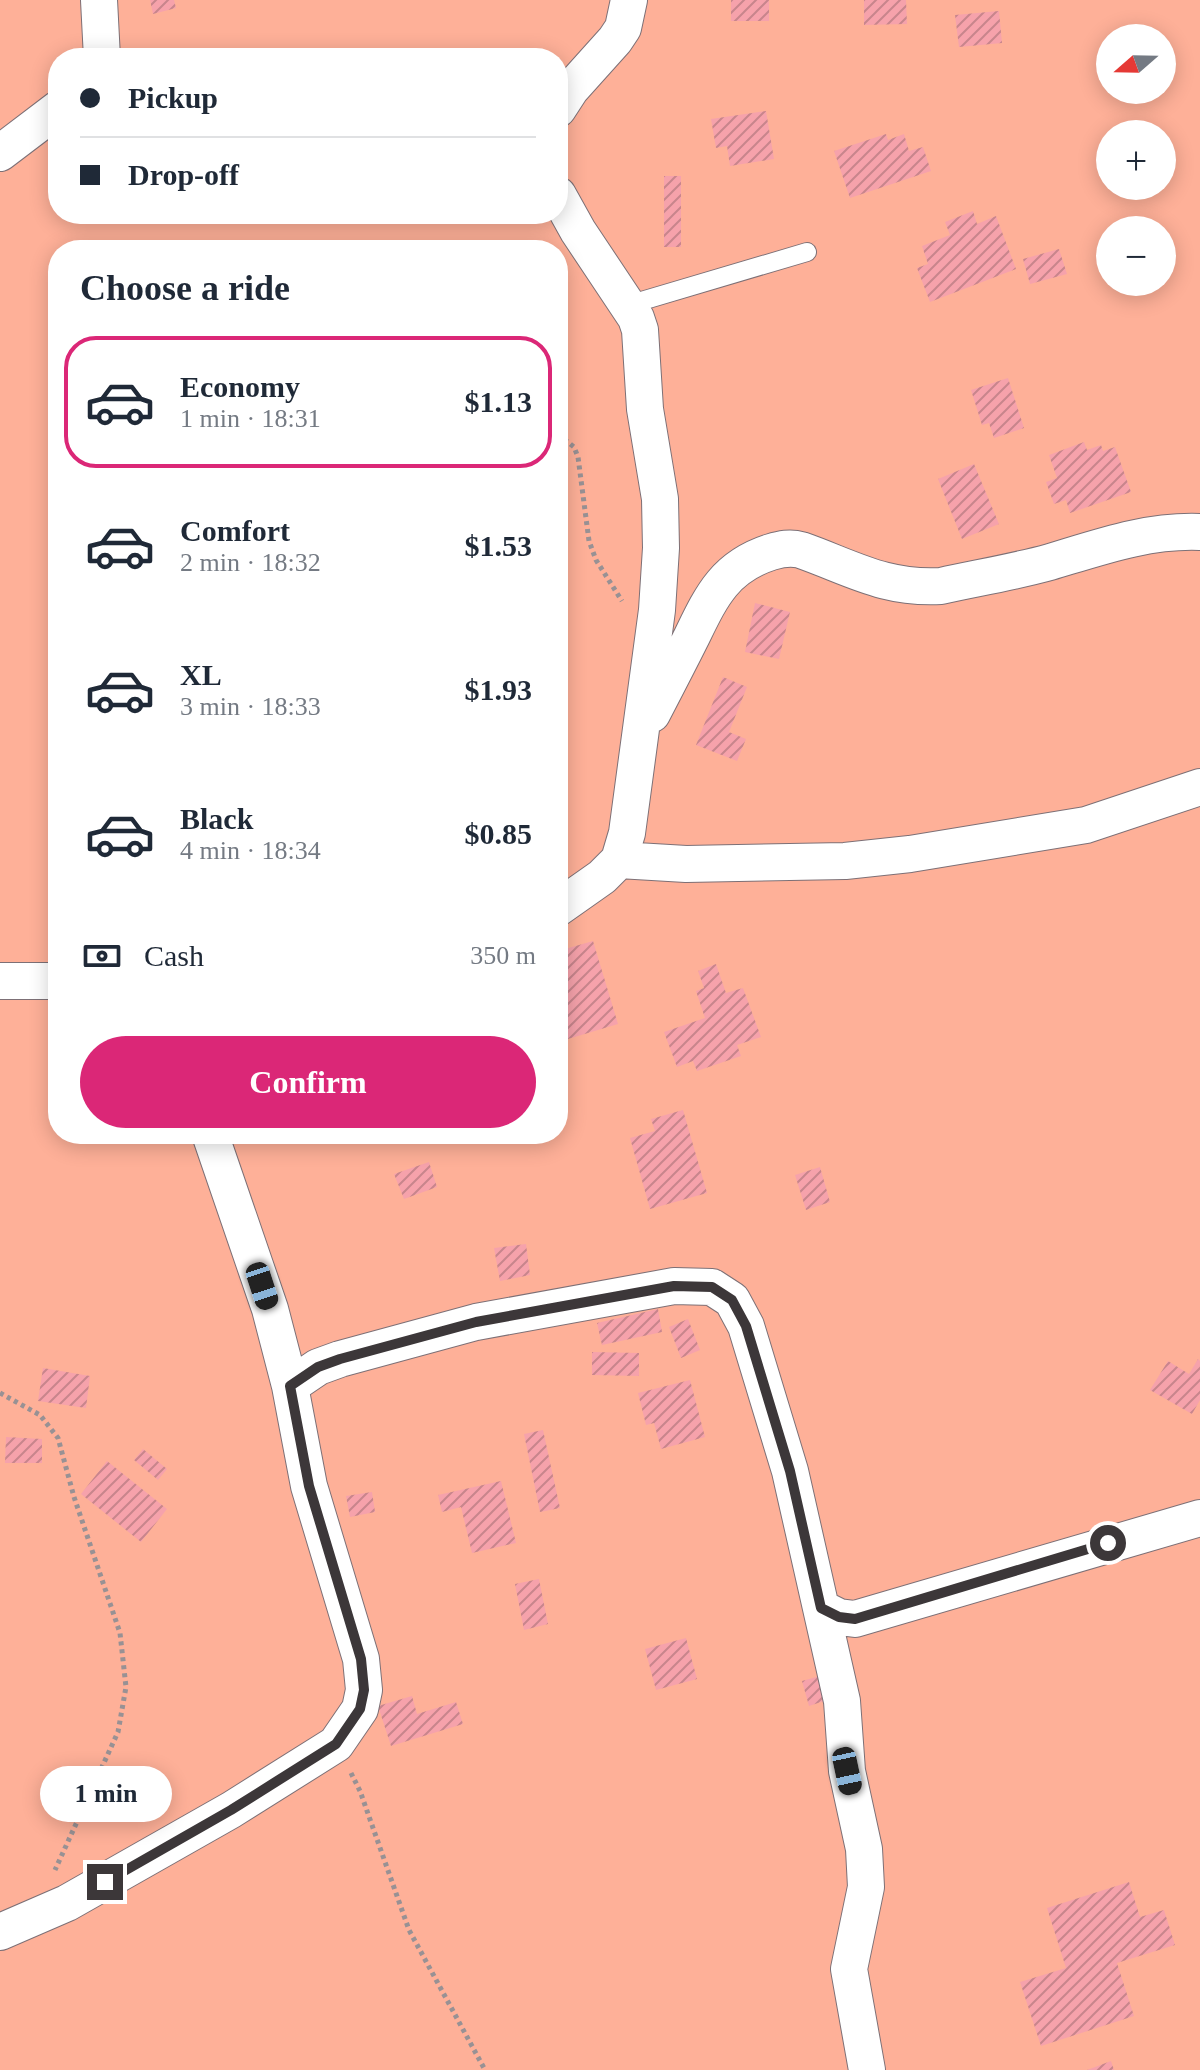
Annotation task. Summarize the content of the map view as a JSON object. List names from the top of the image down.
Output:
{
  "north": "left",
  "page": {
    "map_buttons": ["+", "−"],
    "banner": ["Pickup", "Drop-off"],
    "heading": "Choose a ride",
    "list": [
      {
        "name": "Economy",
        "note": "1 min · 18:31",
        "value": "$1.13"
      },
      {
        "name": "Comfort",
        "note": "2 min · 18:32",
        "value": "$1.53"
      },
      {
        "name": "XL",
        "note": "3 min · 18:33",
        "value": "$1.93"
      },
      {
        "name": "Black",
        "note": "4 min · 18:34",
        "value": "$0.85"
      }
    ],
    "pay": ["Cash", "350 m"],
    "buttons": "Confirm",
    "bubble": "1 min"
  }
}
